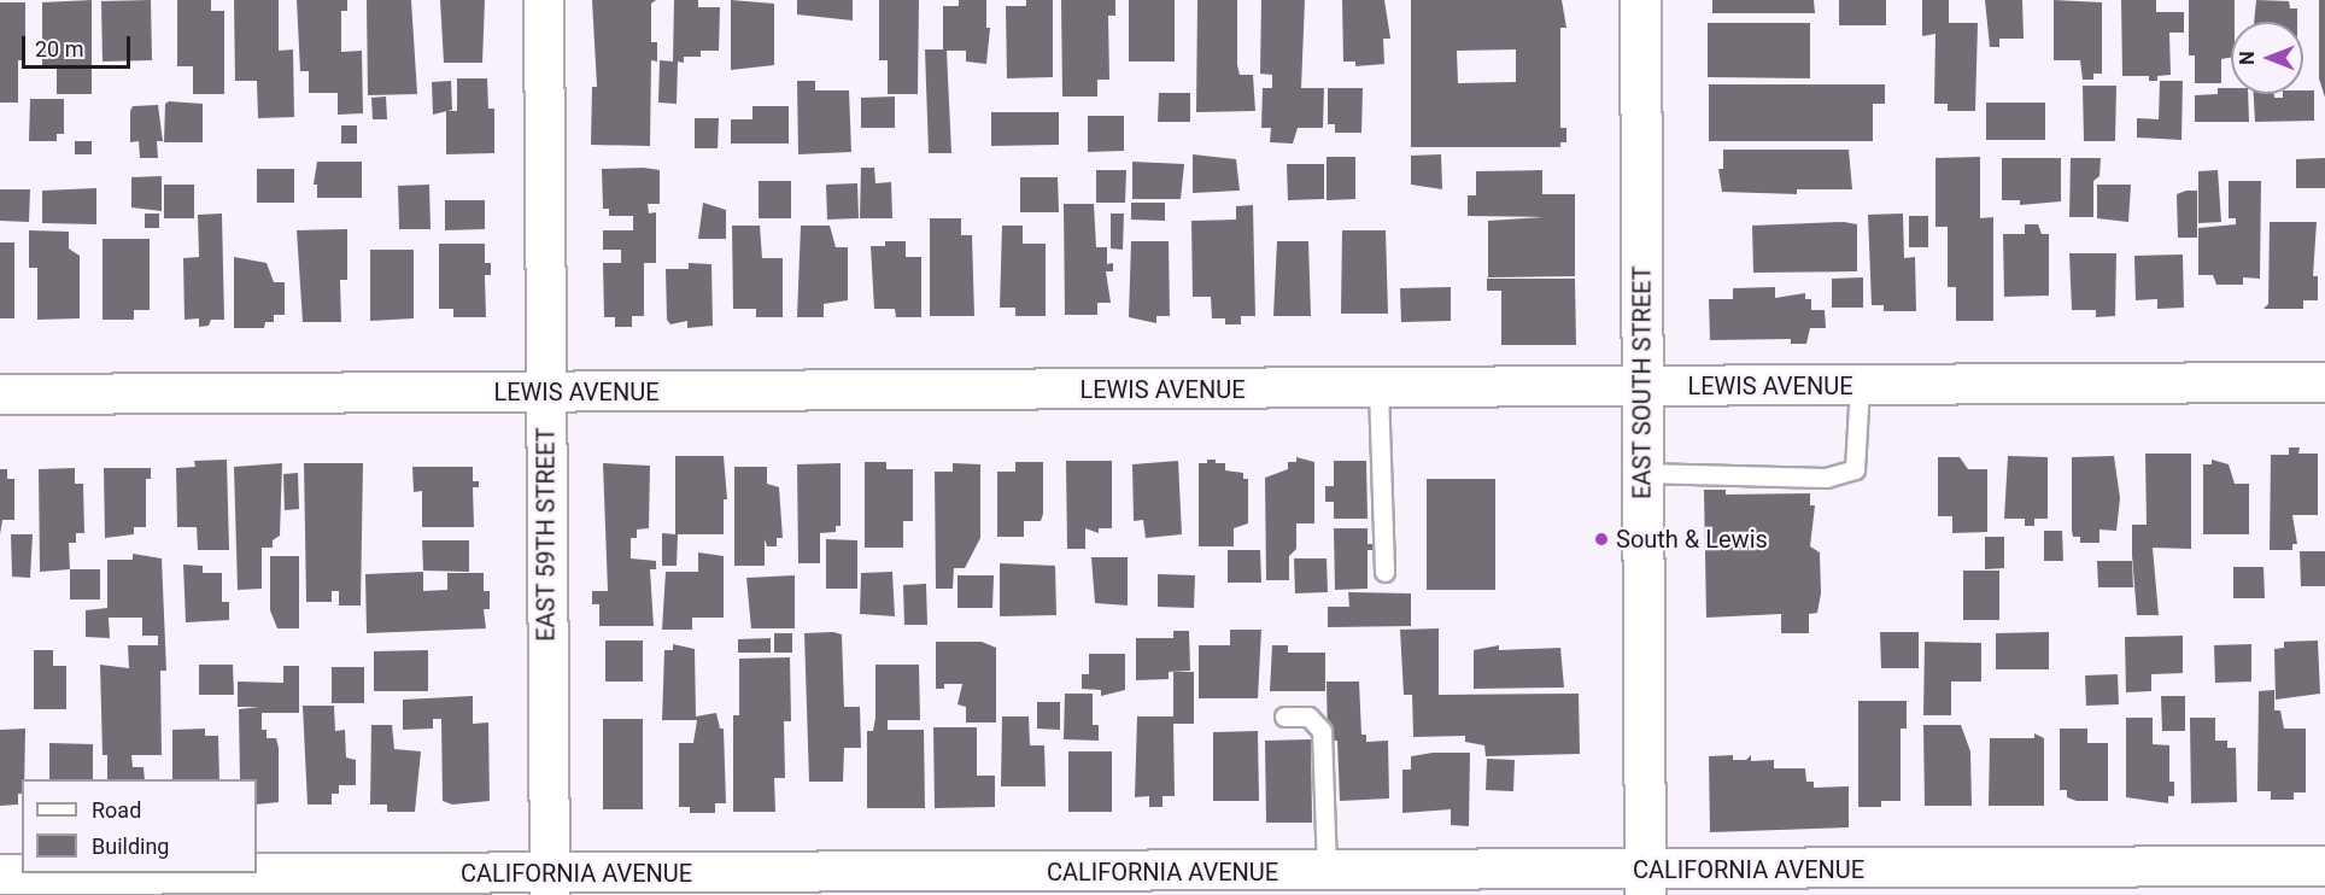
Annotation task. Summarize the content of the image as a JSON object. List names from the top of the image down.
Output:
{
  "streets": {
    "main road": ["EAST SOUTH STREET"],
    "street": ["LEWIS AVENUE", "EAST 59TH STREET", "CALIFORNIA AVENUE"]
  },
  "crossings": [
    ["EAST SOUTH STREET", "LEWIS AVENUE"],
    ["EAST SOUTH STREET", "CALIFORNIA AVENUE"],
    ["LEWIS AVENUE", "EAST 59TH STREET"],
    ["EAST 59TH STREET", "CALIFORNIA AVENUE"]
  ],
  "places": ["South & Lewis"],
  "legend": ["Road", "Building"],
  "scale_bar": "20 m",
  "north": "left"
}
